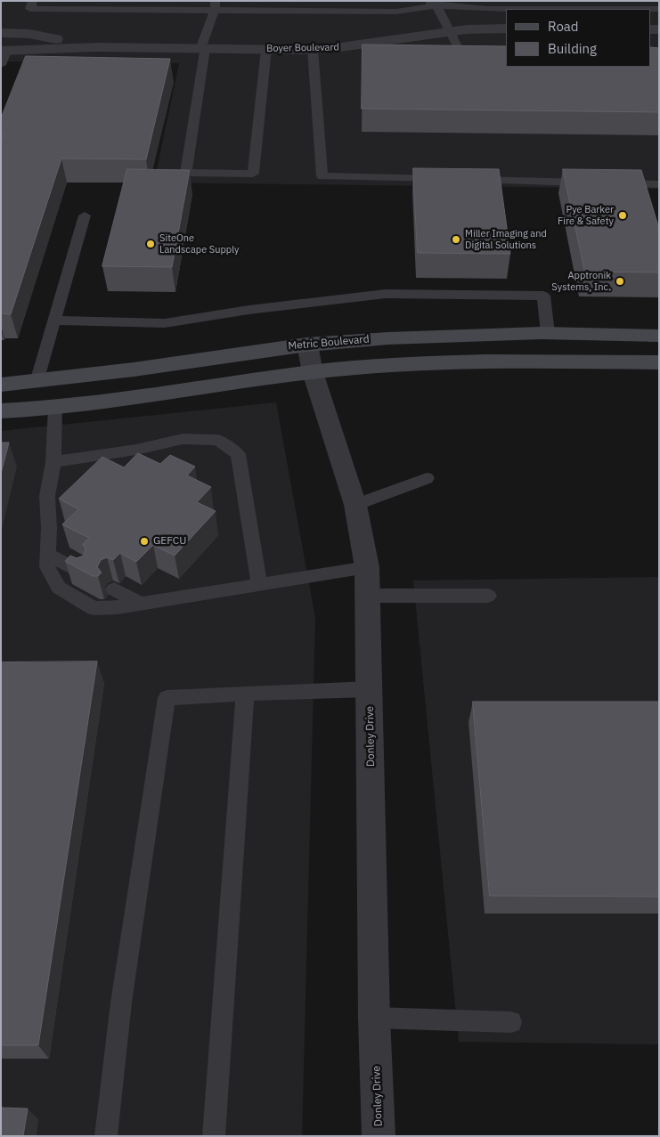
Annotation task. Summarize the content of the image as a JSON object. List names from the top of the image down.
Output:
{
  "streets": {
    "main road": ["Metric Boulevard"],
    "street": ["Boyer Boulevard", "Donley Drive"]
  },
  "crossings": [
    ["Metric Boulevard", "Donley Drive"]
  ],
  "places": [
    "Pye Barker Fire & Safety",
    "Miller Imaging and Digital Solutions",
    "SiteOne Landscape Supply",
    "Apptronik Systems, Inc.",
    "GEFCU"
  ],
  "legend": ["Road", "Building"]
}
